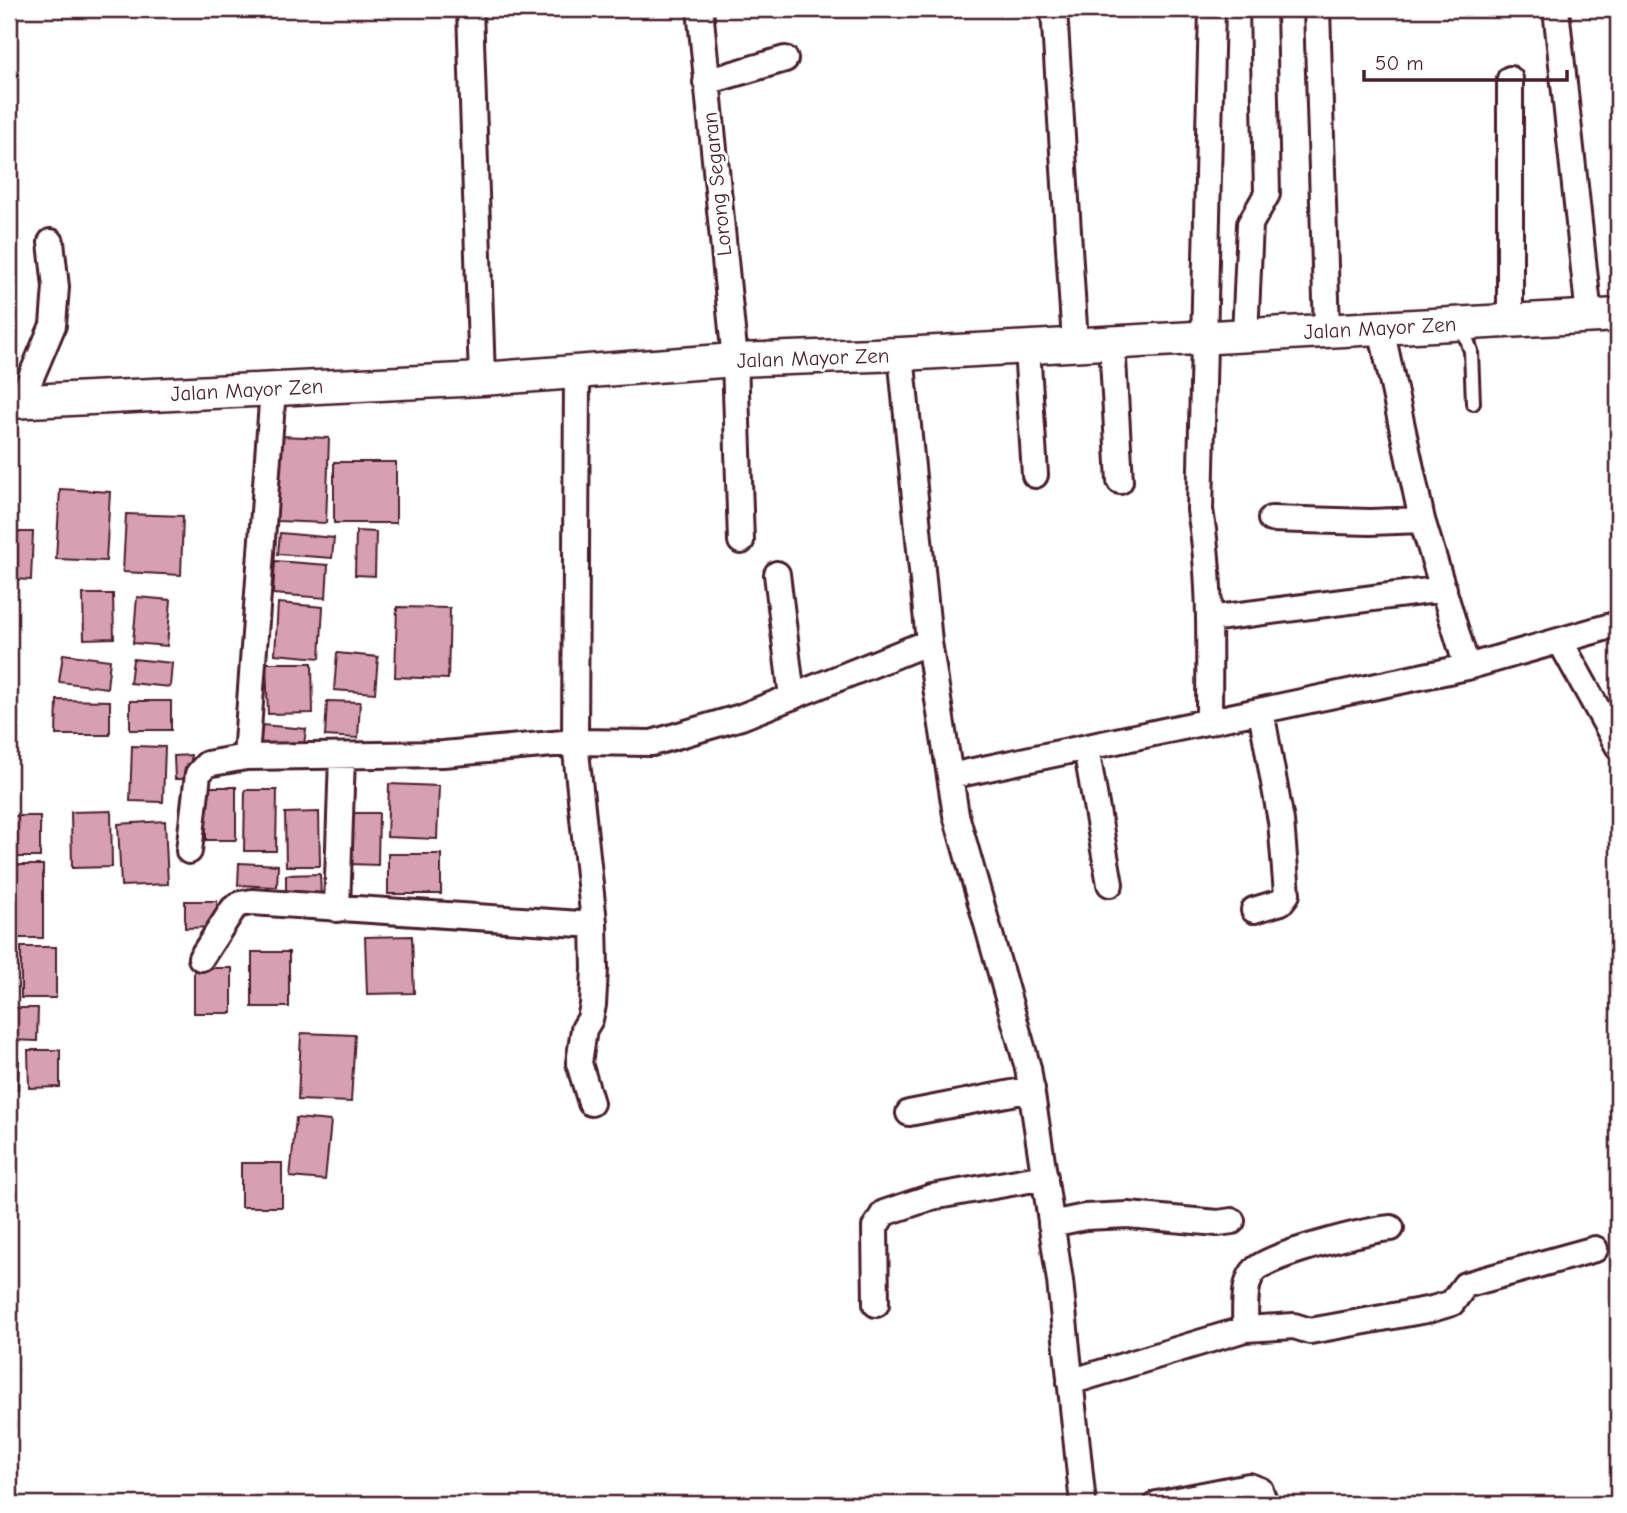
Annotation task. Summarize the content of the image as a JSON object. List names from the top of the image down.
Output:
{
  "streets": {
    "street": ["Lorong Segaran", "Jalan Mayor Zen"]
  },
  "crossings": [
    ["Lorong Segaran", "Jalan Mayor Zen"]
  ],
  "scale_bar": "50 m"
}
